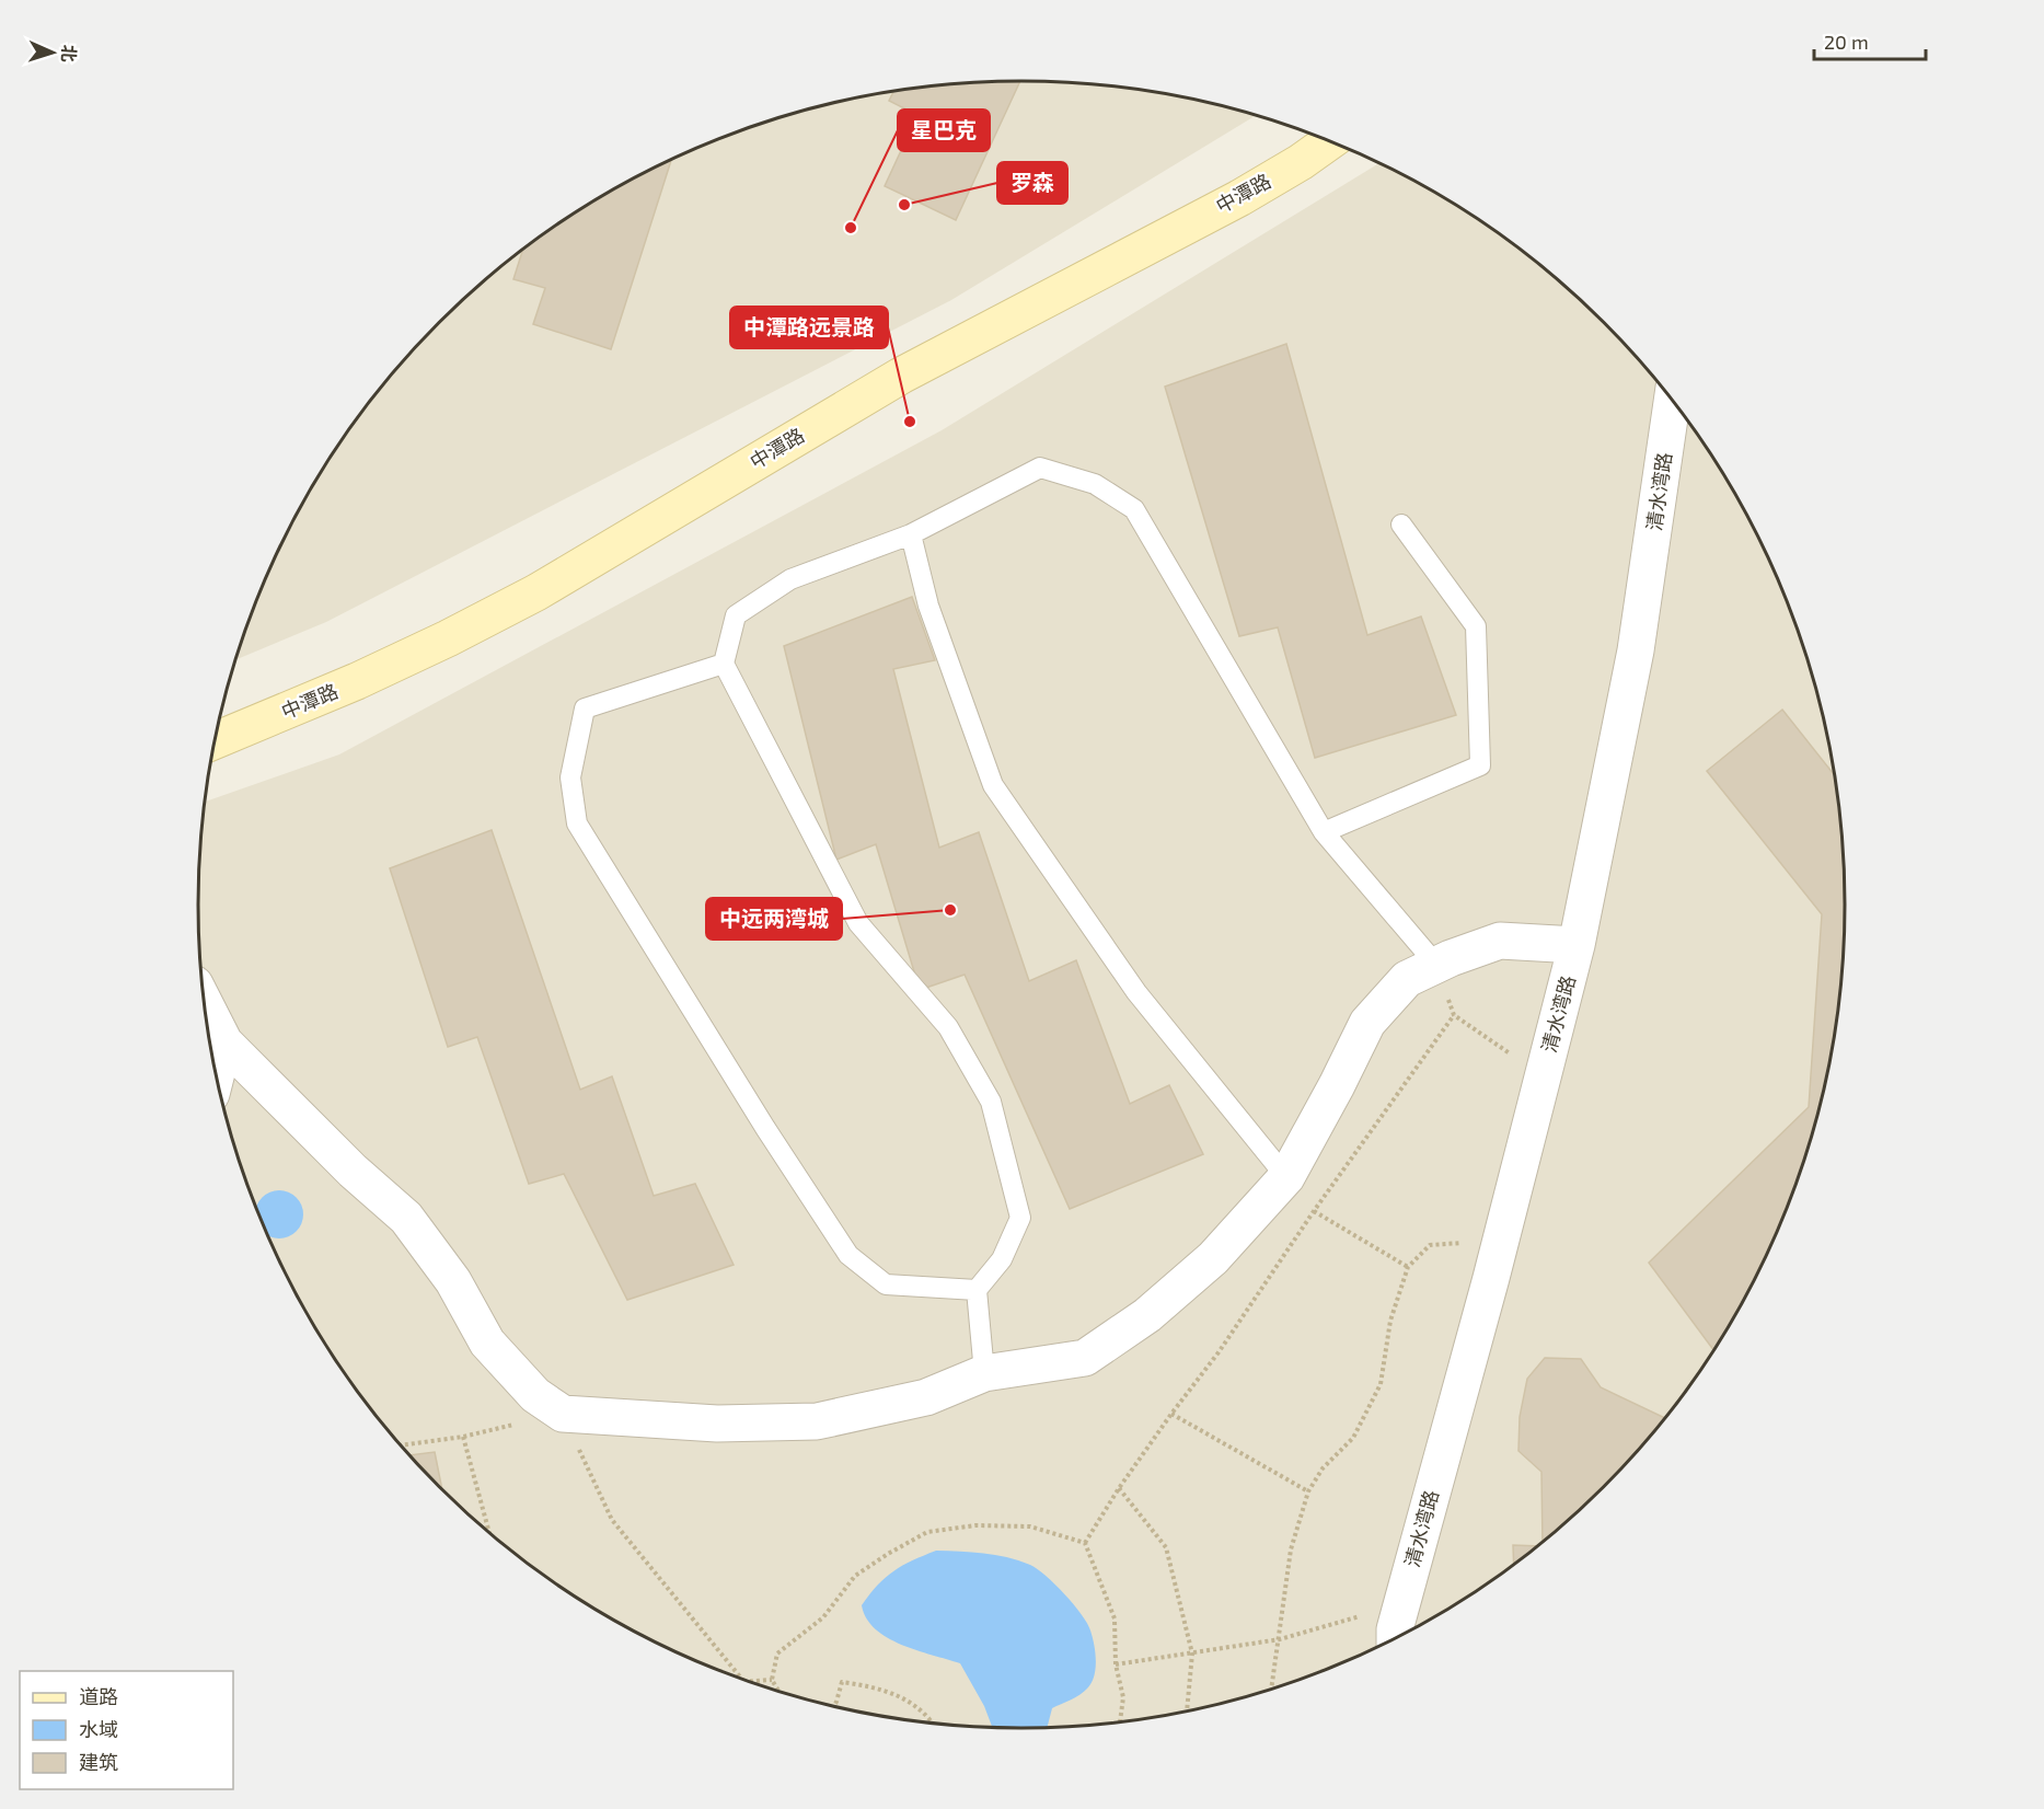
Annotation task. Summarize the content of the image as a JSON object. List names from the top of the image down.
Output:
{
  "streets": {
    "street": ["中潭路", "清水湾路"]
  },
  "places": [
    "罗森",
    "星巴克",
    "中潭路远景路",
    "中远两湾城"
  ],
  "legend": ["道路", "水域", "建筑"],
  "scale_bar": "20 m",
  "north": "right"
}
